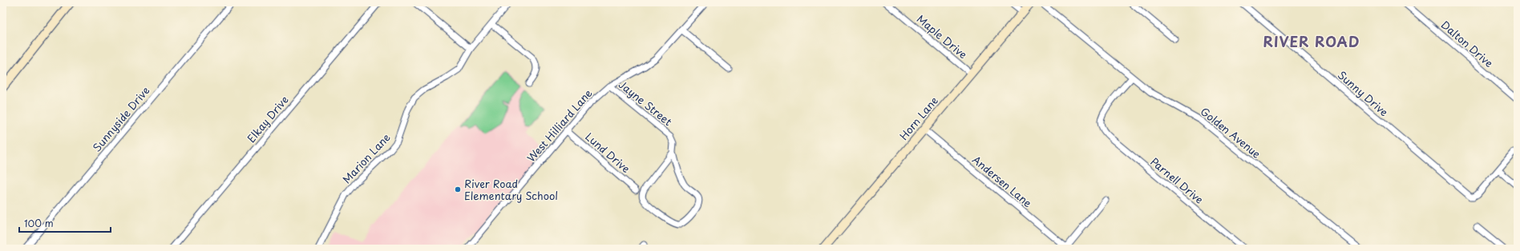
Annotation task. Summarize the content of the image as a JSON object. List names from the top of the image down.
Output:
{
  "streets": {
    "street": [
      "Maple Drive",
      "Dalton Drive",
      "Sunny Drive",
      "Jayne Street",
      "Horn Lane",
      "Sunnyside Drive",
      "Elkay Drive",
      "West Hilliard Lane",
      "Golden Avenue",
      "Lund Drive",
      "Marion Lane",
      "Parnell Drive",
      "Andersen Lane"
    ]
  },
  "crossings": [
    ["Maple Drive", "Horn Lane"],
    ["Jayne Street", "West Hilliard Lane"],
    ["Horn Lane", "Andersen Lane"],
    ["West Hilliard Lane", "Lund Drive"],
    ["Golden Avenue", "Parnell Drive"]
  ],
  "districts": ["RIVER ROAD"],
  "places": ["River Road Elementary School"],
  "scale_bar": "100 m"
}
